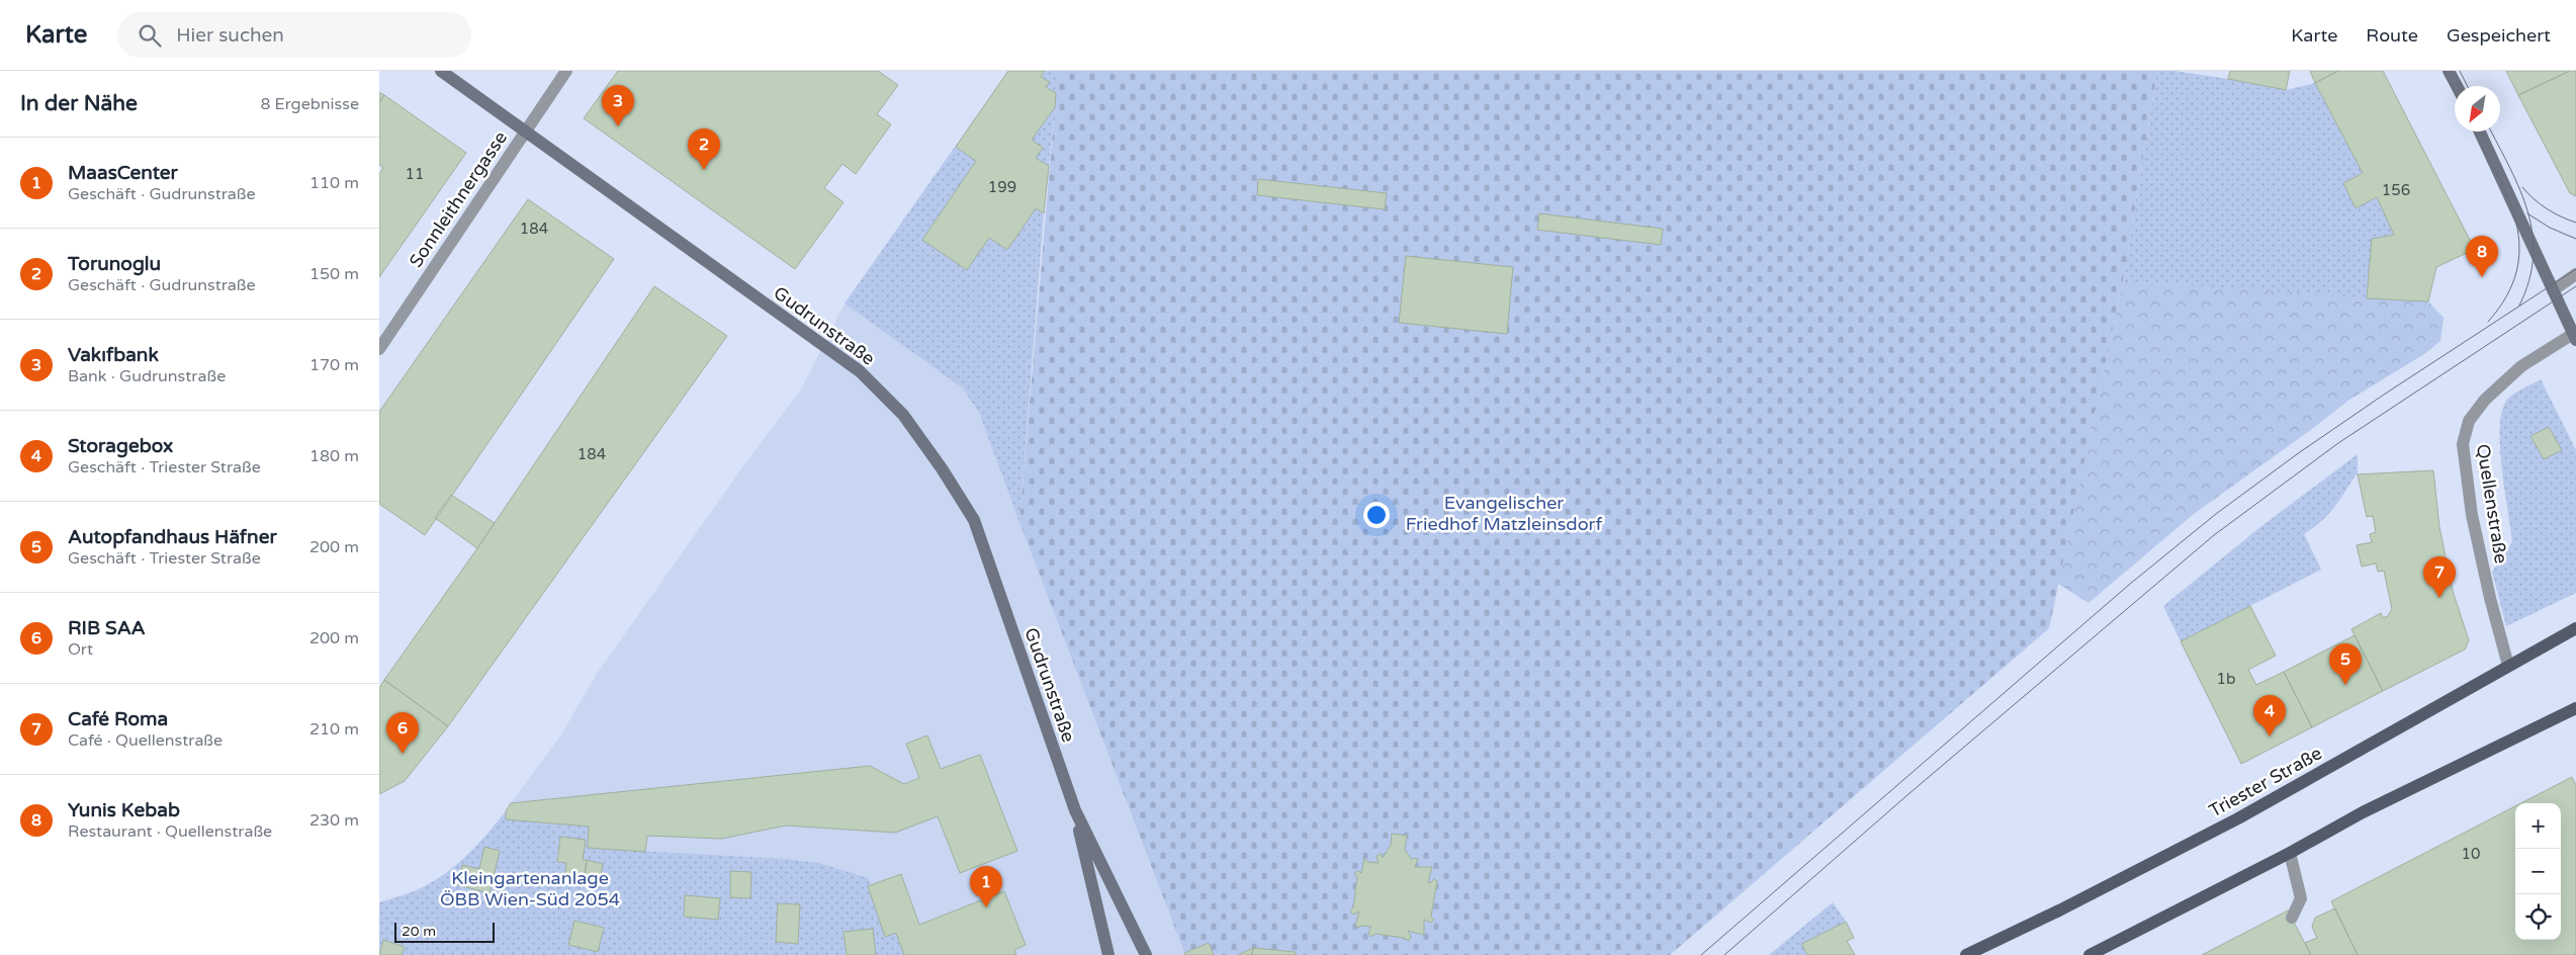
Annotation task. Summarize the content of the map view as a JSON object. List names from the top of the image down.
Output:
{
  "streets": {
    "main road": ["Gudrunstraße", "Quellenstraße", "Triester Straße"],
    "street": ["Sonnleithnergasse"]
  },
  "crossings": [
    ["Sonnleithnergasse", "Gudrunstraße"],
    ["Quellenstraße", "Triester Straße"]
  ],
  "parks": ["Evangelischer Friedhof Matzleinsdorf", "Kleingartenanlage ÖBB Wien-Süd 2054"],
  "house_numbers": [
    "11",
    "199",
    "156",
    "184",
    "184",
    "1b",
    "10"
  ],
  "scale_bar": "20 m",
  "north": "bottom left",
  "page": {
    "header": "Karte",
    "search": "Hier suchen",
    "nav": ["Karte", "Route", "Gespeichert"],
    "heading": ["In der Nähe", "8 Ergebnisse"],
    "pins": [
      "3",
      "2",
      "8",
      "7",
      "5",
      "4",
      "6",
      "1"
    ],
    "list": [
      {
        "mark": "1",
        "name": "MaasCenter",
        "note": "Geschäft · Gudrunstraße",
        "value": "110 m"
      },
      {
        "mark": "2",
        "name": "Torunoglu",
        "note": "Geschäft · Gudrunstraße",
        "value": "150 m"
      },
      {
        "mark": "3",
        "name": "Vakıfbank",
        "note": "Bank · Gudrunstraße",
        "value": "170 m"
      },
      {
        "mark": "4",
        "name": "Storagebox",
        "note": "Geschäft · Triester Straße",
        "value": "180 m"
      },
      {
        "mark": "5",
        "name": "Autopfandhaus Häfner",
        "note": "Geschäft · Triester Straße",
        "value": "200 m"
      },
      {
        "mark": "6",
        "name": "RIB SAA",
        "note": "Ort",
        "value": "200 m"
      },
      {
        "mark": "7",
        "name": "Café Roma",
        "note": "Café · Quellenstraße",
        "value": "210 m"
      },
      {
        "mark": "8",
        "name": "Yunis Kebab",
        "note": "Restaurant · Quellenstraße",
        "value": "230 m"
      }
    ],
    "map_buttons": ["+", "−"],
    "scale": "20 m"
  }
}
